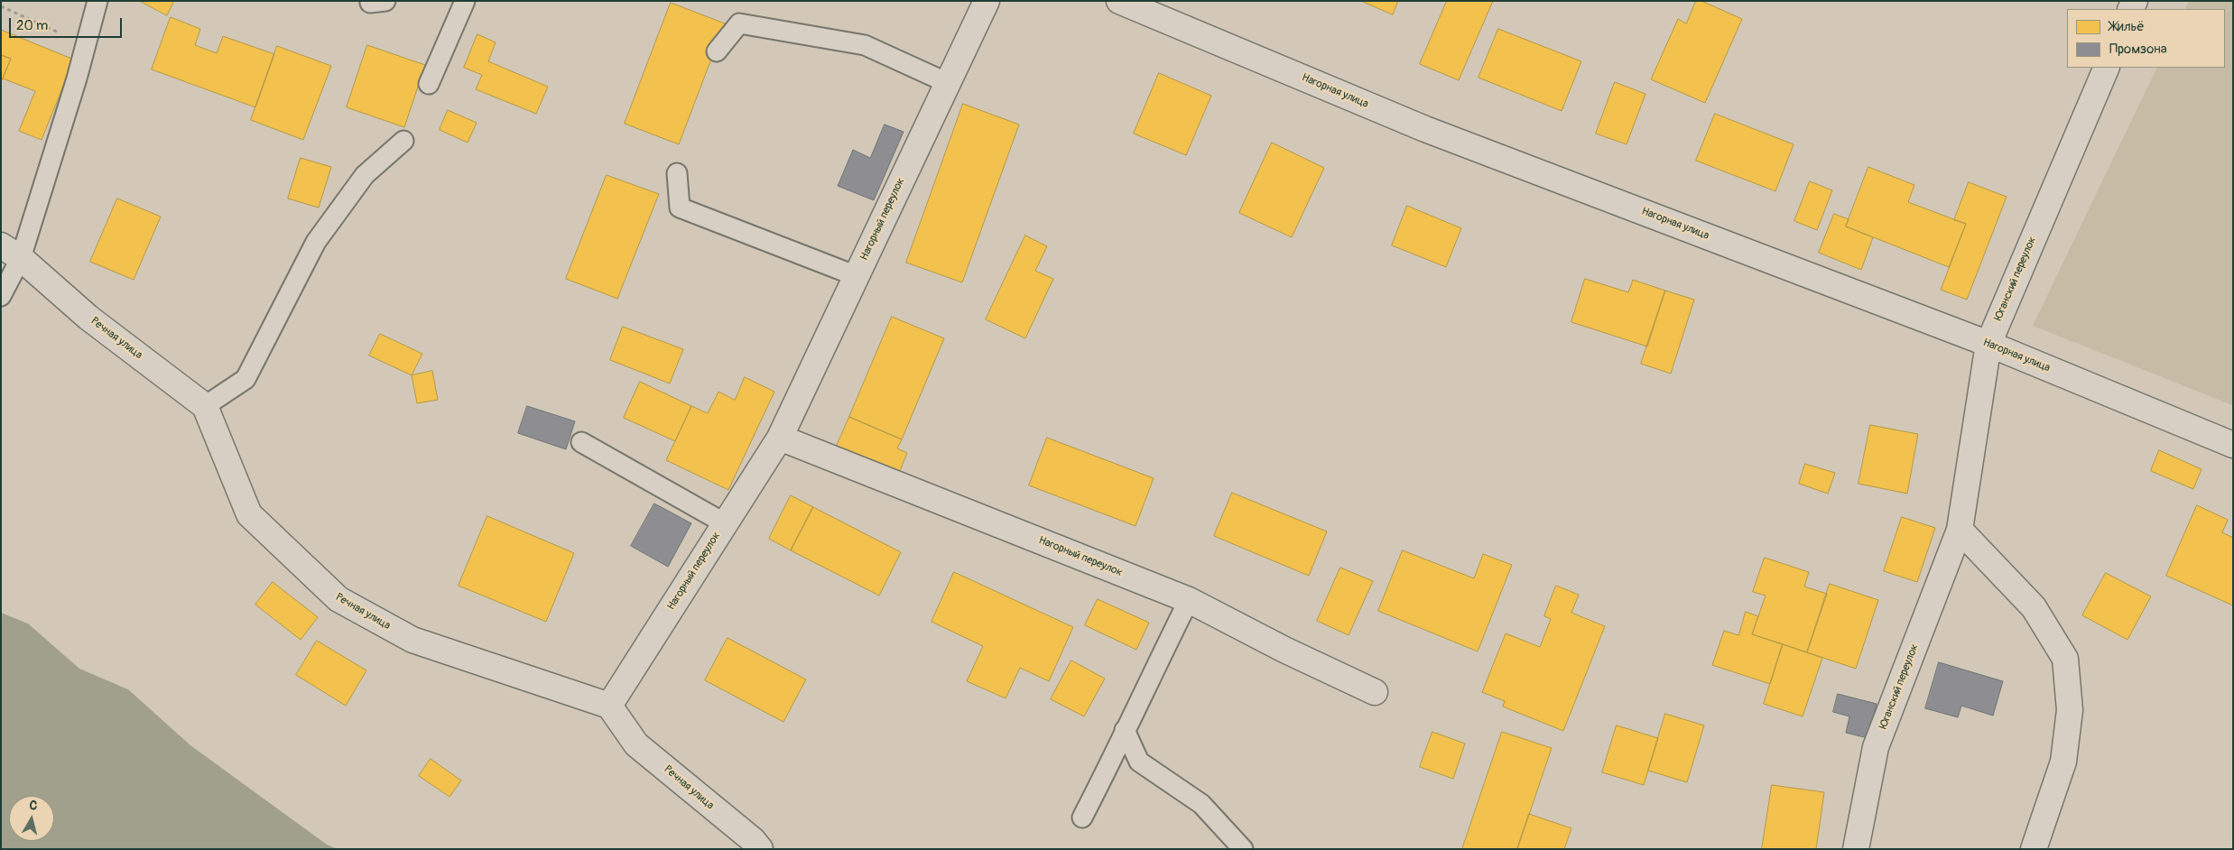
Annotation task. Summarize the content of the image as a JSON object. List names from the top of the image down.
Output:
{
  "streets": {
    "street": [
      "Нагорная улица",
      "Нагорный переулок",
      "Юганский переулок",
      "Речная улица"
    ]
  },
  "crossings": [
    ["Нагорная улица", "Юганский переулок"],
    ["Нагорный переулок", "Речная улица"]
  ],
  "legend": ["Жильё", "Промзона"],
  "scale_bar": "20 m",
  "north": "top"
}
